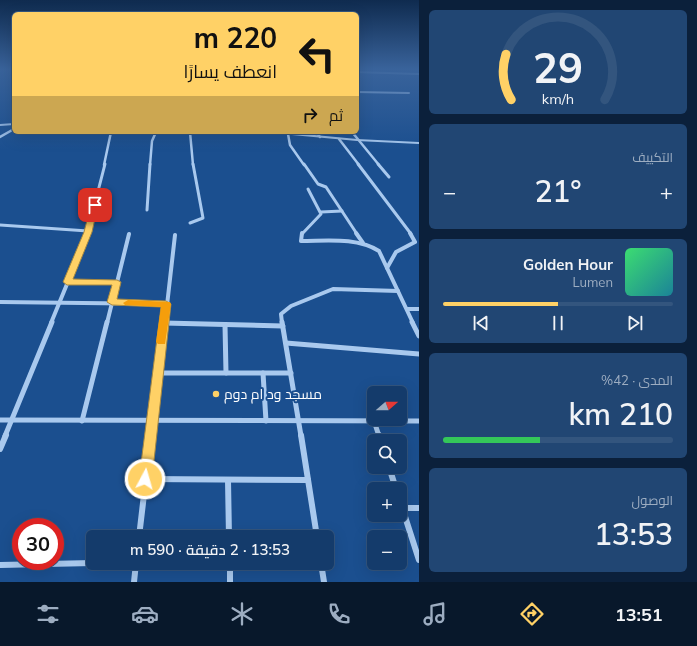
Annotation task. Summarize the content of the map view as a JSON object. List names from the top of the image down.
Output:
{
  "places": ["مسجد ود ام دوم"],
  "north": "right",
  "page": {
    "turn": ["220 m", "انعطف يسارًا"],
    "then": "ثم",
    "tile": [
      "التكييف",
      ["المدى · 42%", "210 km"],
      ["الوصول", "13:53"]
    ],
    "heat": ["−", "21°", "+"],
    "song": ["Golden Hour", "Lumen"],
    "map_buttons": ["+", "−"],
    "limit": "30",
    "trip": "13:53 · 2 دقيقة · 590 m",
    "tabs": "13:51",
    "gauge": ["29", "km/h"]
  }
}
